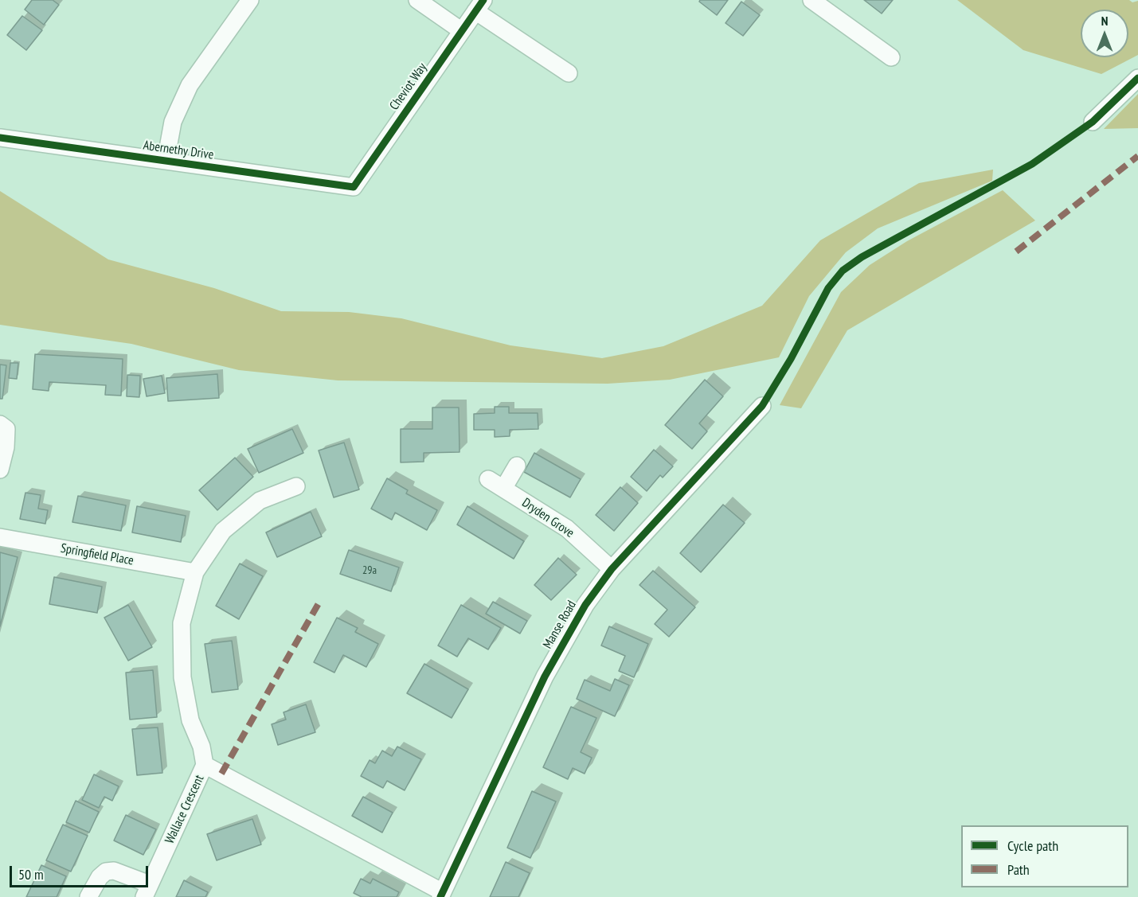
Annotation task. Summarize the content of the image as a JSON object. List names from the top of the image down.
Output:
{
  "streets": {
    "street": [
      "Cheviot Way",
      "Abernethy Drive",
      "Dryden Grove",
      "Springfield Place",
      "Manse Road",
      "Wallace Crescent"
    ]
  },
  "crossings": [
    ["Cheviot Way", "Abernethy Drive"],
    ["Dryden Grove", "Manse Road"],
    ["Springfield Place", "Wallace Crescent"],
    ["Manse Road", "Wallace Crescent"]
  ],
  "house_numbers": ["29a"],
  "legend": ["Cycle path", "Path"],
  "scale_bar": "50 m",
  "north": "top"
}
